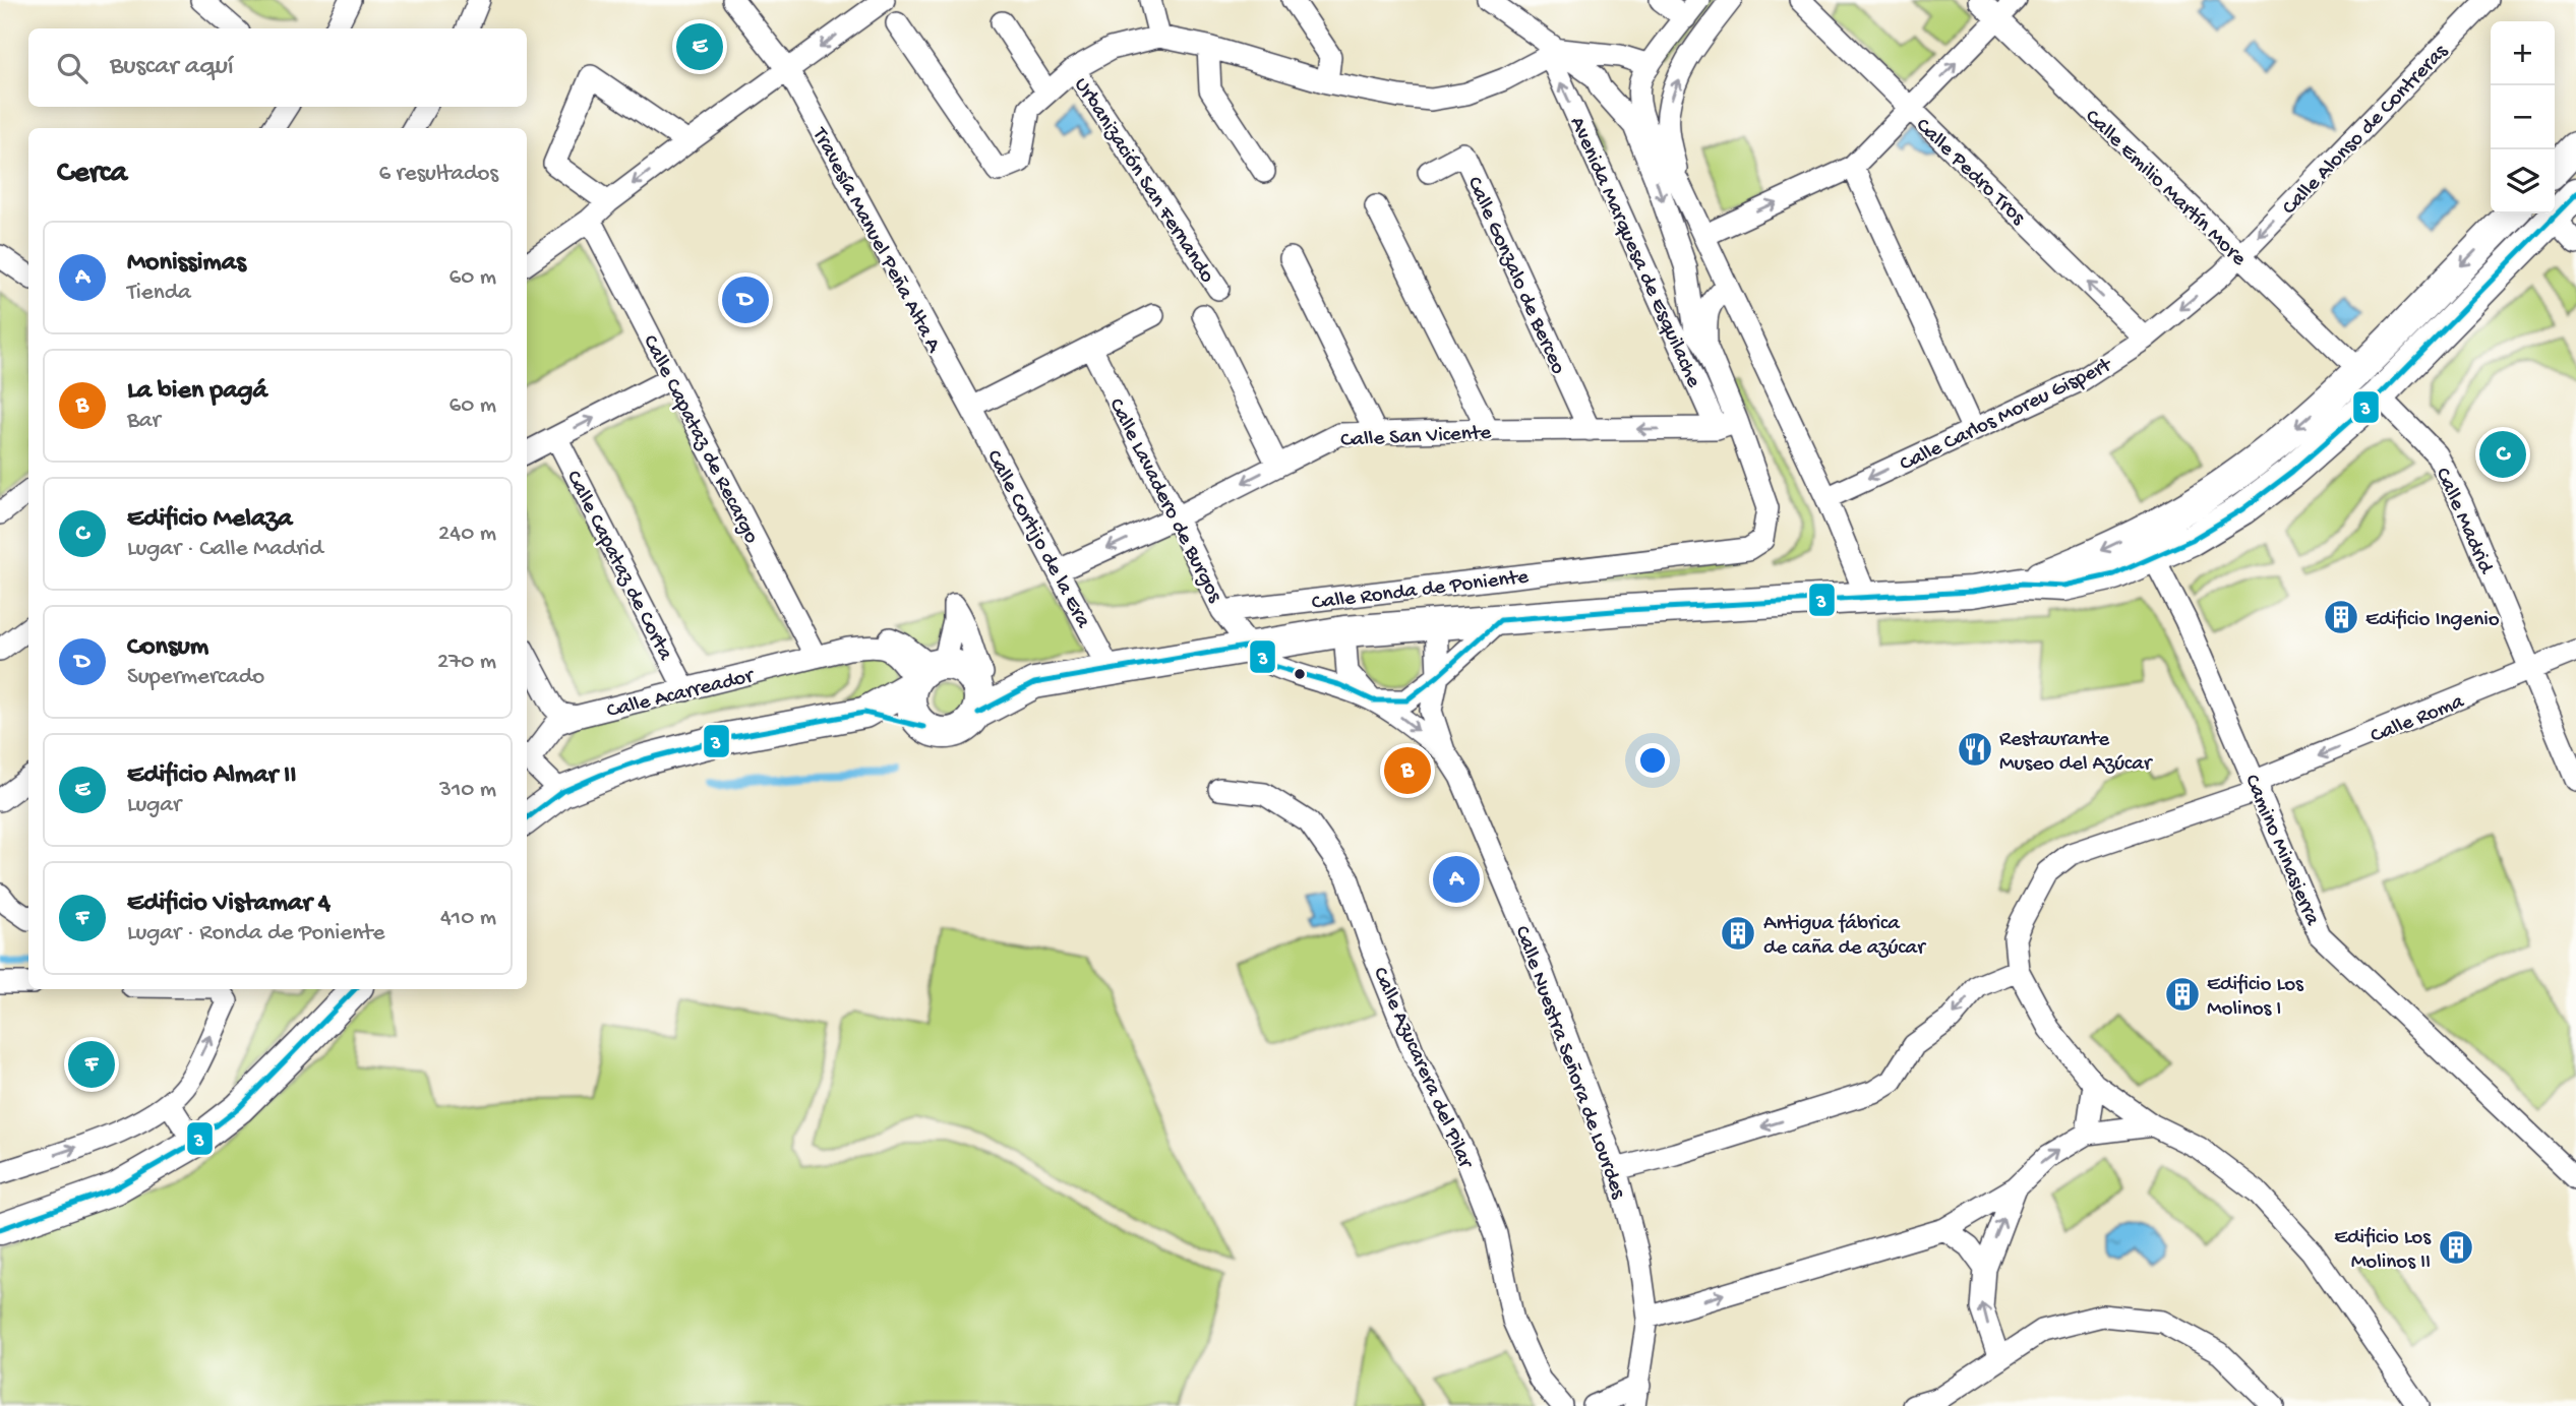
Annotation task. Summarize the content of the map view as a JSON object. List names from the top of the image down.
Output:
{
  "streets": {
    "street": [
      "Calle Alonso de Contreras",
      "Calle Pedro Tros",
      "Urbanización San Fernando",
      "Calle Emilio Martín More",
      "Travesía Manuel Peña Alta A",
      "Avenida Marquesa de Esquilache",
      "Calle Gonzalo de Berceo",
      "Calle Carlos Moreu Gispert",
      "Calle San Vicente",
      "Calle Capataz de Recargo",
      "Calle Lavadero de Burgos",
      "Calle Madrid",
      "Calle Cortijo de la Era",
      "Calle Capataz de Corta",
      "Calle Ronda de Poniente",
      "Calle Acarreador",
      "Calle Roma",
      "Camino Minasierra",
      "Calle Nuestra Señora de Lourdes",
      "Calle Azucarera del Pilar"
    ]
  },
  "crossings": [
    ["Calle Alonso de Contreras", "Calle Emilio Martín More"],
    ["Calle Alonso de Contreras", "Calle Carlos Moreu Gispert"],
    ["Calle Pedro Tros", "Calle Carlos Moreu Gispert"],
    ["Urbanización San Fernando", "Avenida Marquesa de Esquilache"],
    ["Calle Emilio Martín More", "Calle Carlos Moreu Gispert"],
    ["Travesía Manuel Peña Alta A", "Calle Cortijo de la Era"],
    ["Avenida Marquesa de Esquilache", "Calle San Vicente"],
    ["Avenida Marquesa de Esquilache", "Calle Ronda de Poniente"],
    ["Calle Gonzalo de Berceo", "Calle San Vicente"],
    ["Calle San Vicente", "Calle Lavadero de Burgos"],
    ["Calle San Vicente", "Calle Cortijo de la Era"],
    ["Calle Capataz de Recargo", "Calle Acarreador"],
    ["Calle Lavadero de Burgos", "Calle Ronda de Poniente"],
    ["Calle Lavadero de Burgos", "Calle Nuestra Señora de Lourdes"],
    ["Calle Madrid", "Calle Roma"],
    ["Calle Capataz de Corta", "Calle Acarreador"],
    ["Calle Roma", "Camino Minasierra"]
  ],
  "one_way": ["Calle Alonso de Contreras", "Calle Carlos Moreu Gispert", "Calle Roma"],
  "places": {
    "building": [
      "Edificio Ingenio",
      "Antigua fábrica de caña de azúcar",
      "Edificio Los Molinos I",
      "Edificio Los Molinos II"
    ],
    "restaurant": ["Restaurante Museo del Azúcar"]
  },
  "lines": ["transit line 3"],
  "page": {
    "pins": [
      "E",
      "D",
      "C",
      "B",
      "A",
      "F"
    ],
    "map_buttons": ["+", "−"],
    "search": "Buscar aquí",
    "heading": ["Cerca", "6 resultados"],
    "list": [
      {
        "mark": "A",
        "name": "Monissimas",
        "note": "Tienda",
        "value": "60 m"
      },
      {
        "mark": "B",
        "name": "La bien pagá",
        "note": "Bar",
        "value": "60 m"
      },
      {
        "mark": "C",
        "name": "Edificio Melaza",
        "note": "Lugar · Calle Madrid",
        "value": "240 m"
      },
      {
        "mark": "D",
        "name": "Consum",
        "note": "Supermercado",
        "value": "270 m"
      },
      {
        "mark": "E",
        "name": "Edificio Almar II",
        "note": "Lugar",
        "value": "310 m"
      },
      {
        "mark": "F",
        "name": "Edificio Vistamar 4",
        "note": "Lugar · Ronda de Poniente",
        "value": "410 m"
      }
    ]
  }
}
